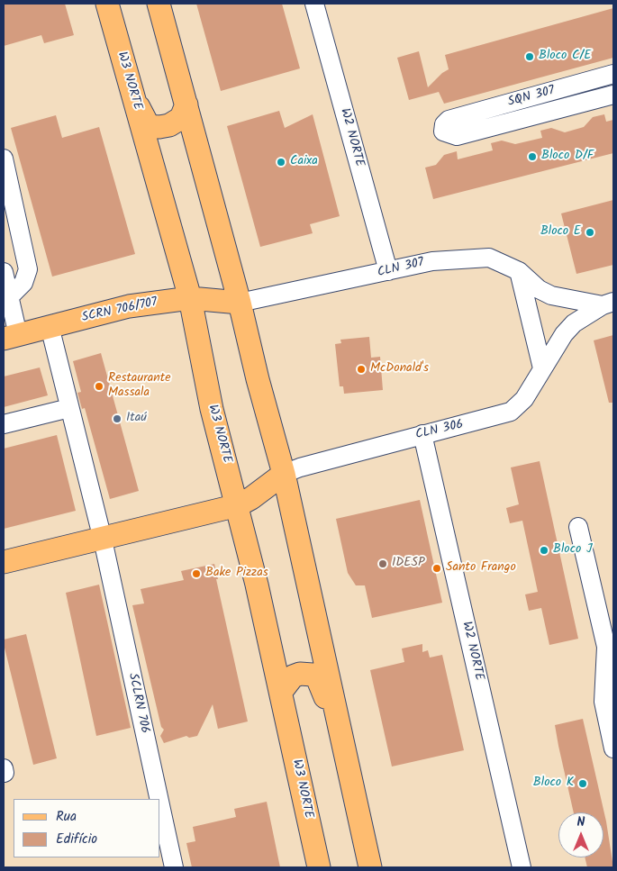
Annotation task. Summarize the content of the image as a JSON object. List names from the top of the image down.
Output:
{
  "streets": {
    "main road": [
      "W3 NORTE",
      "CLN 307",
      "SCRN 706/707",
      "CLN 306"
    ],
    "street": ["SQN 307", "W2 NORTE", "SCLRN 706"]
  },
  "crossings": [
    ["W3 NORTE", "CLN 307"],
    ["W3 NORTE", "SCRN 706/707"],
    ["W3 NORTE", "CLN 306"],
    ["W2 NORTE", "CLN 307"],
    ["W2 NORTE", "CLN 306"],
    ["CLN 307", "SCRN 706/707"],
    ["CLN 307", "CLN 306"]
  ],
  "places": [
    "Bloco C/E",
    "Bloco D/F",
    "Caixa",
    "Bloco E",
    "McDonald's",
    "Restaurante Massala",
    "Itaú",
    "Bloco J",
    "IDESP",
    "Santo Frango",
    "Bake Pizzas",
    "Bloco K"
  ],
  "legend": ["Rua", "Edifício"],
  "north": "top"
}
